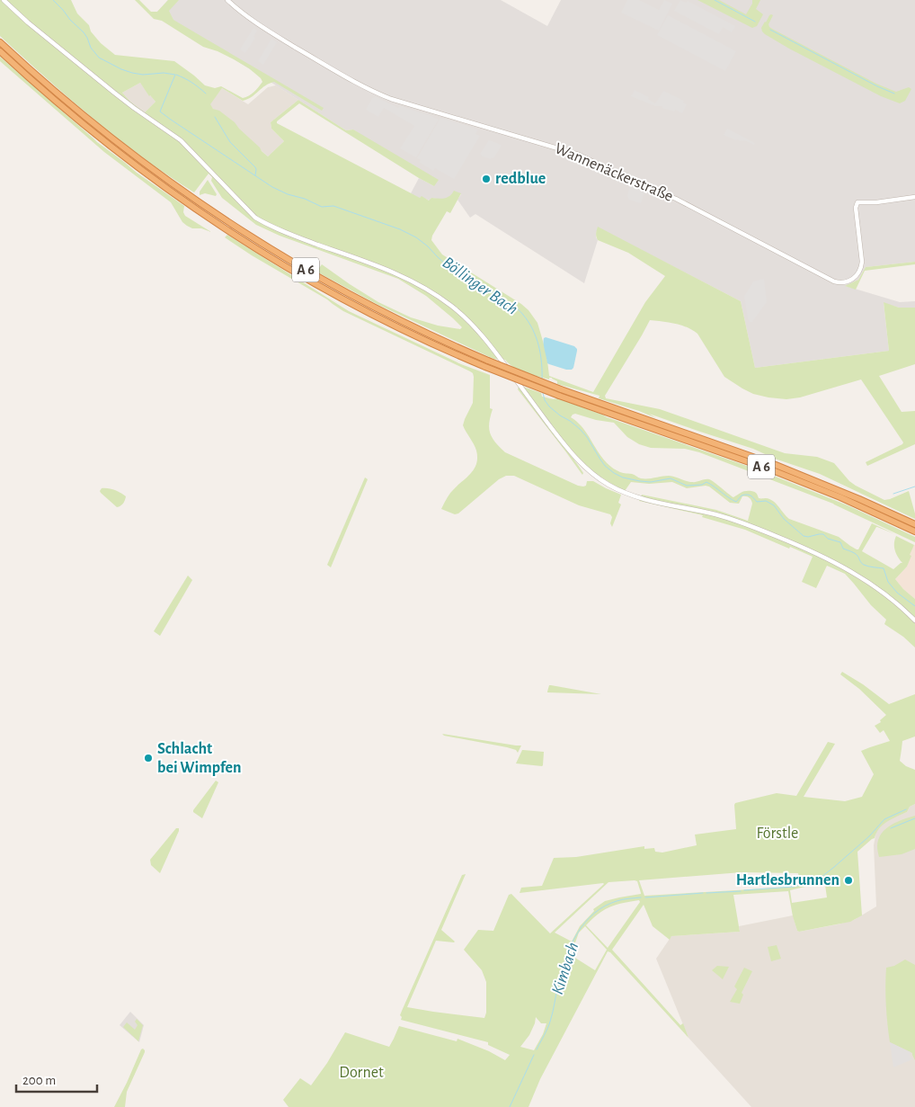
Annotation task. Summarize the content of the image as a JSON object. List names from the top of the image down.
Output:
{
  "streets": {
    "highway": ["A 6"],
    "street": ["Wannenäckerstraße"]
  },
  "water": ["Böllinger Bach", "Kimbach"],
  "parks": ["Förstle", "Dornet"],
  "places": ["redblue", "Schlacht bei Wimpfen", "Hartlesbrunnen"],
  "scale_bar": "200 m"
}
